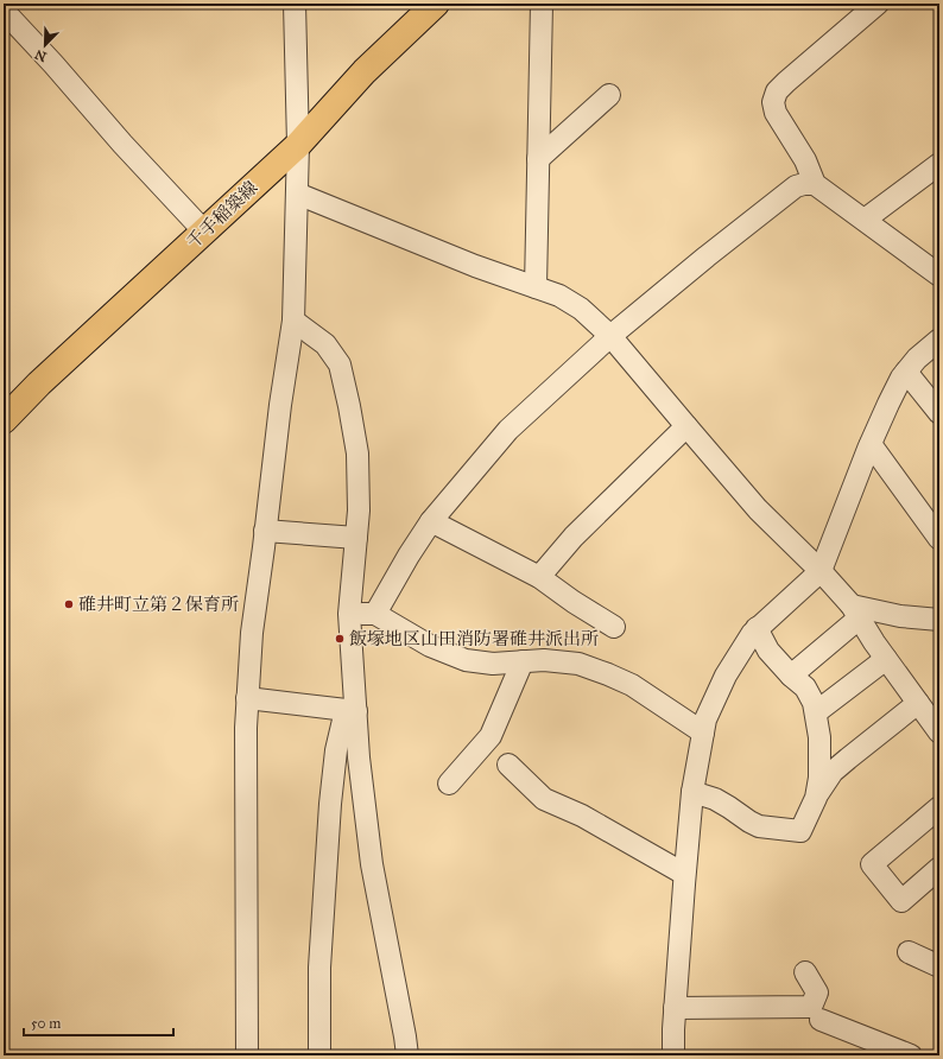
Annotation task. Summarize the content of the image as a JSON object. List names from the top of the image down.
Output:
{
  "streets": {
    "main road": ["千手稲築線"]
  },
  "places": ["碓井町立第２保育所", "飯塚地区山田消防署碓井派出所"],
  "scale_bar": "50 m",
  "north": "bottom left"
}
